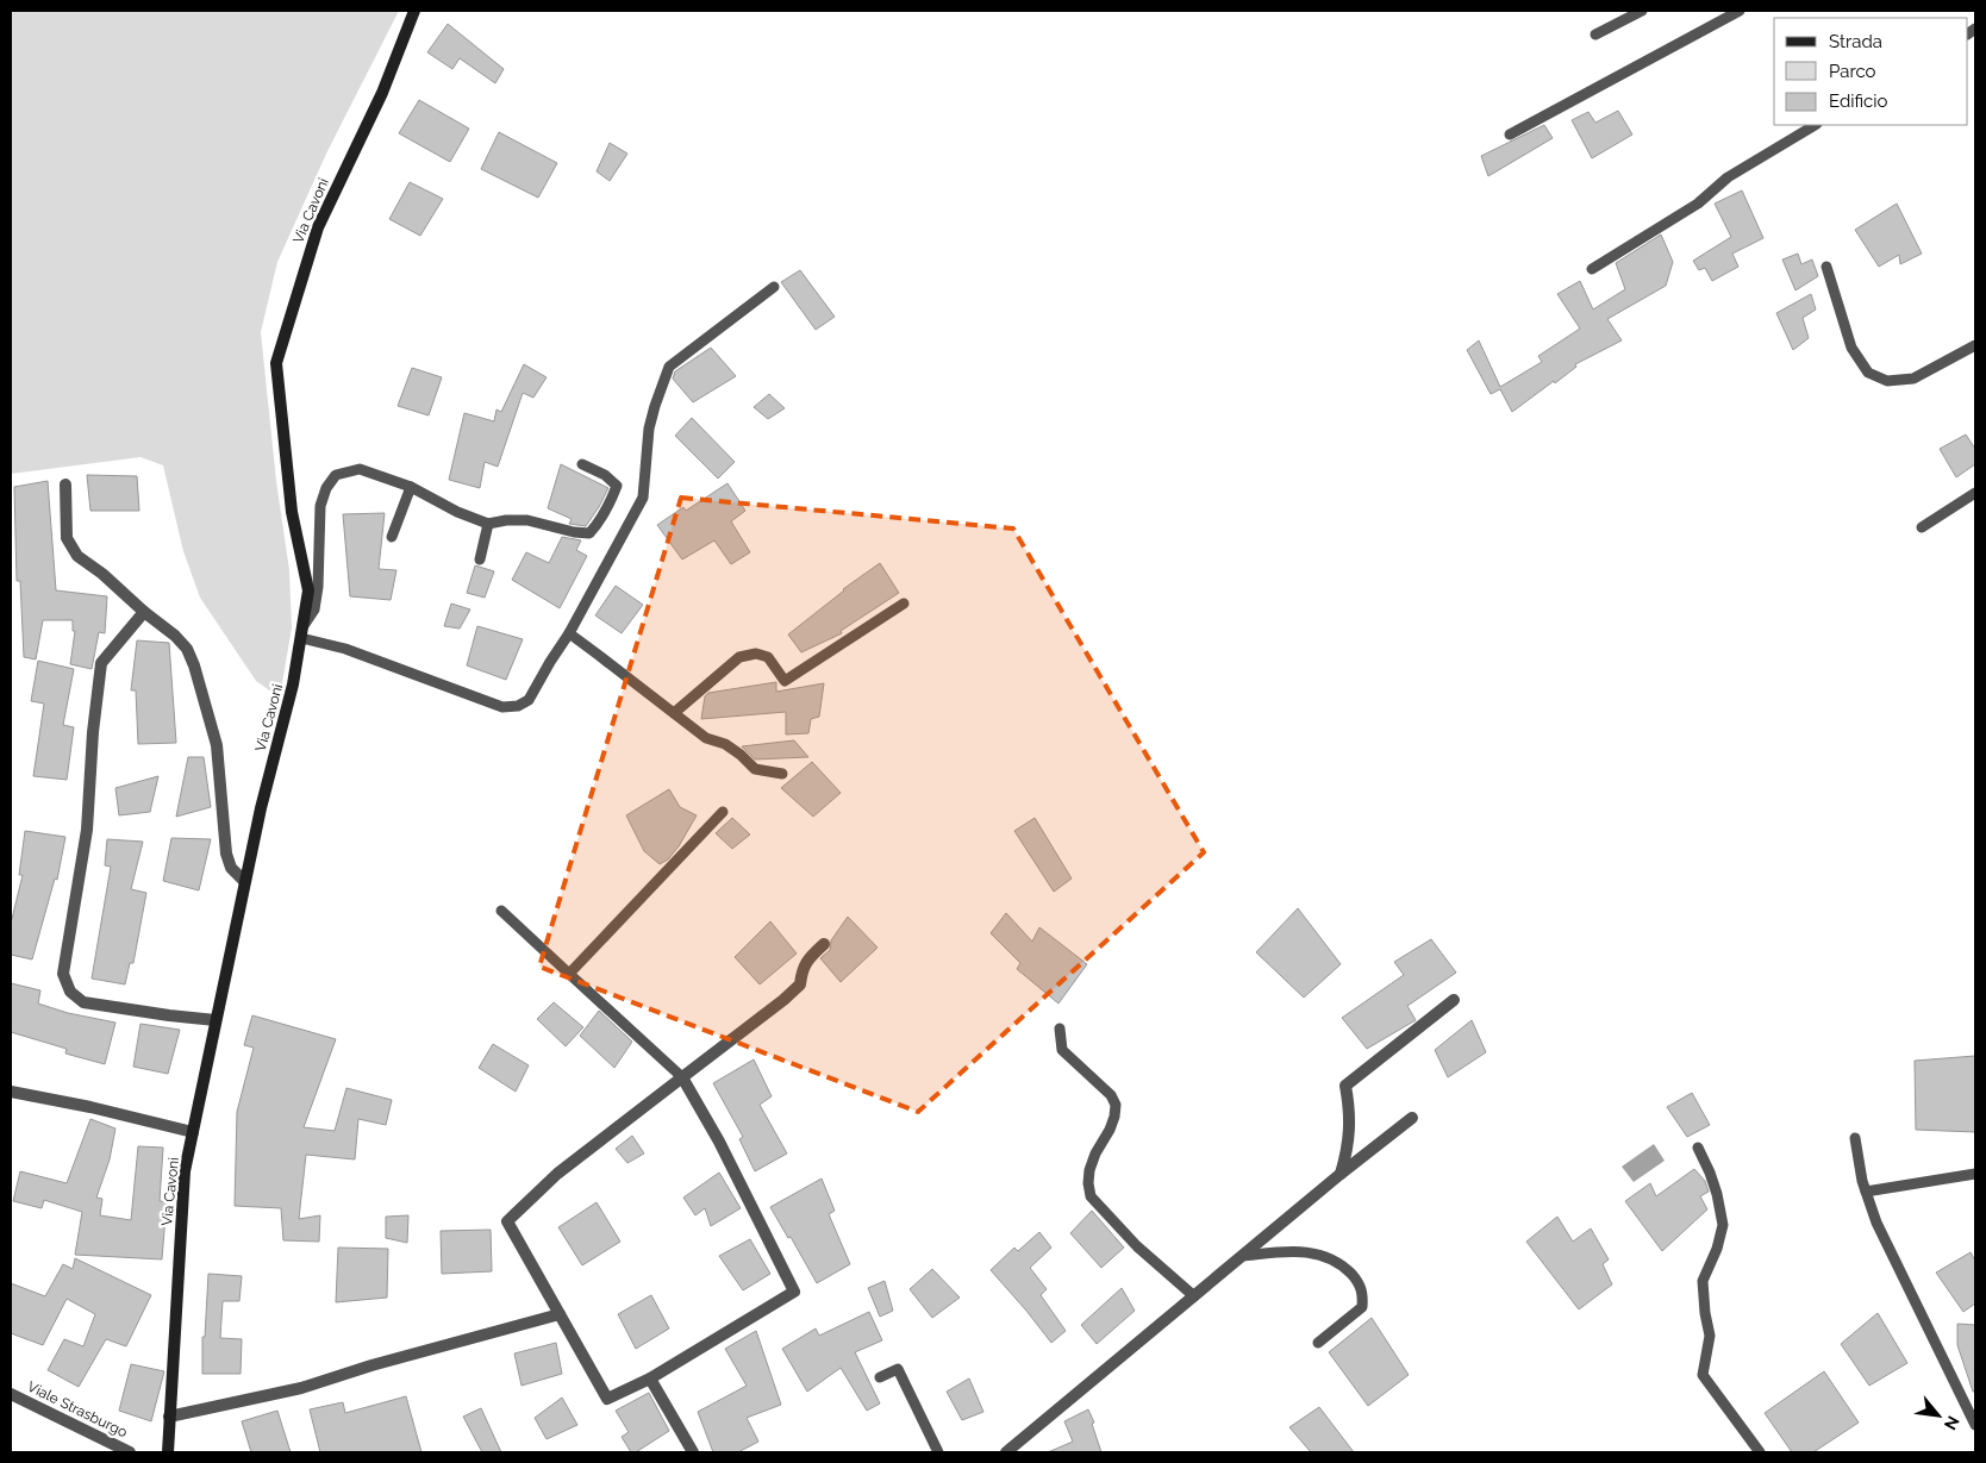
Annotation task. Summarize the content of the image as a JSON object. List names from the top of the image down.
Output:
{
  "streets": {
    "street": ["Via Cavoni", "Viale Strasburgo"]
  },
  "legend": ["Strada", "Parco", "Edificio"],
  "north": "bottom right"
}
